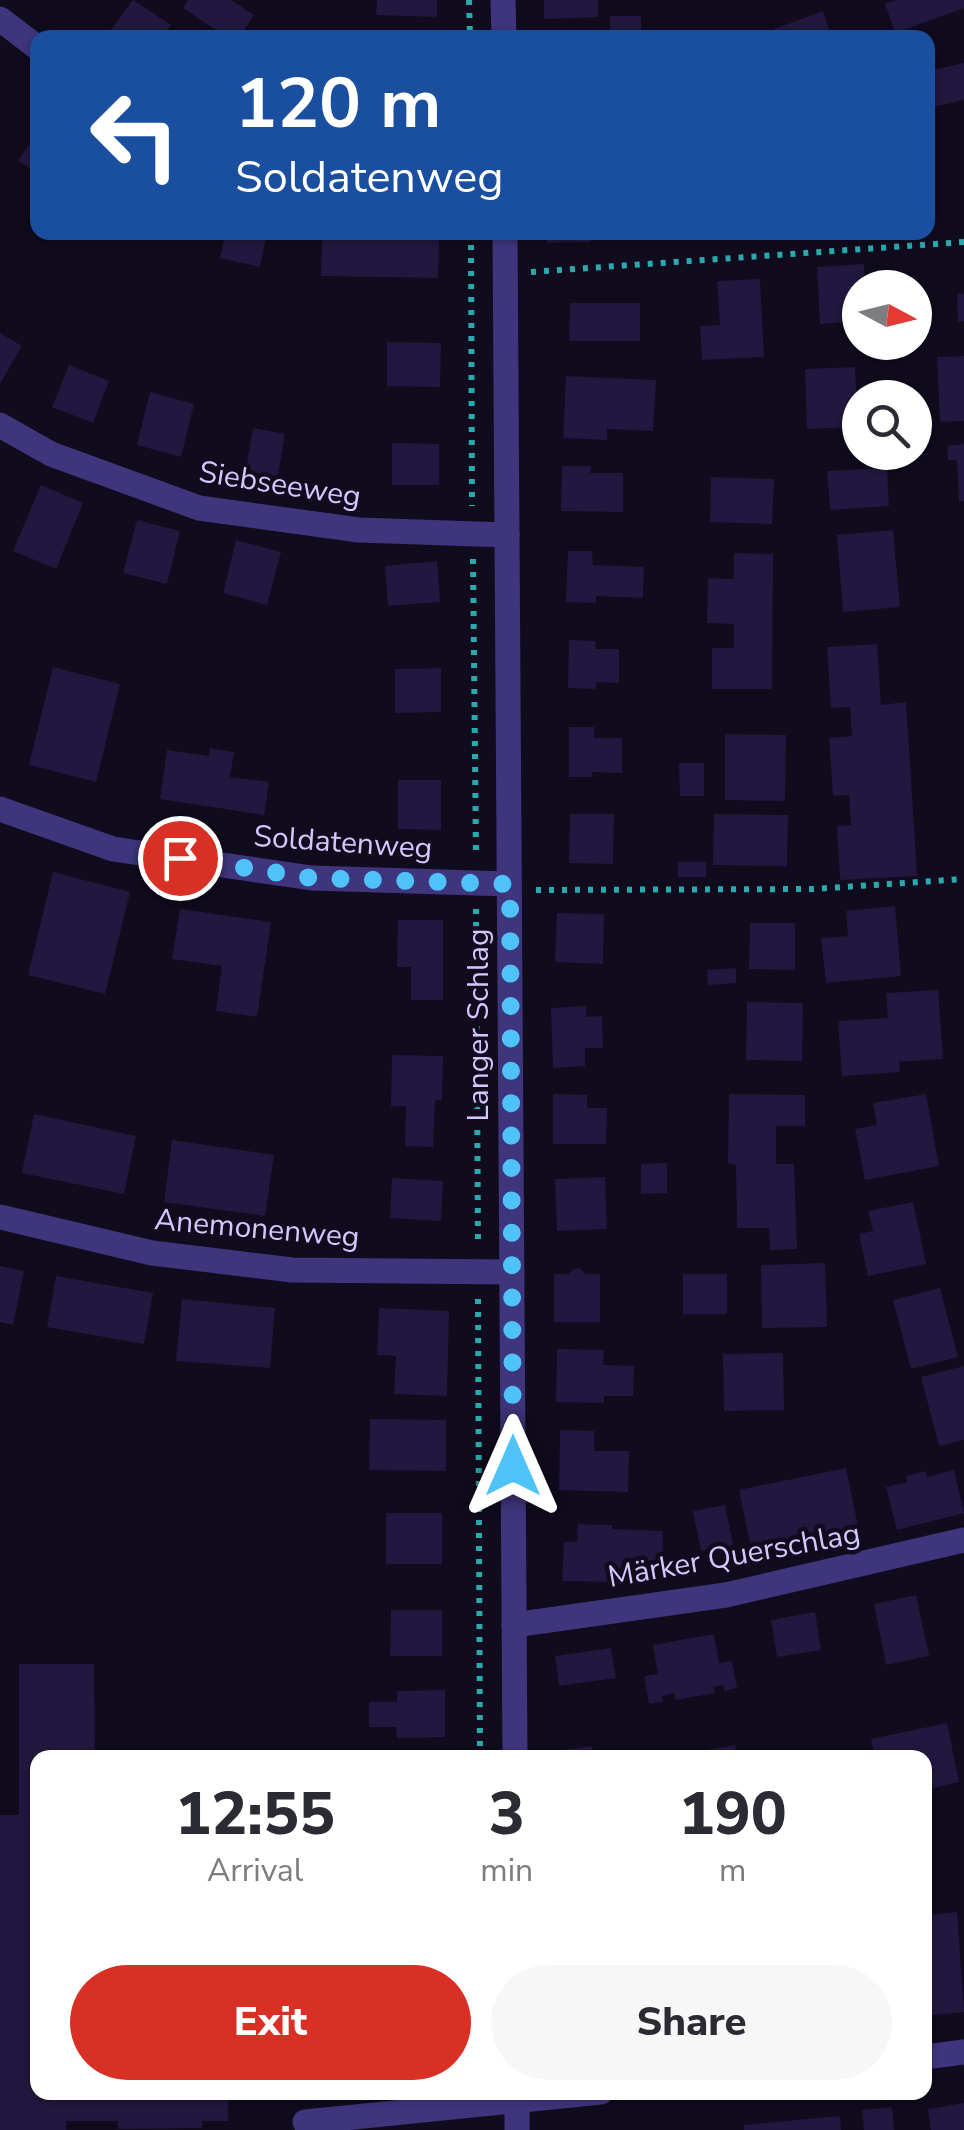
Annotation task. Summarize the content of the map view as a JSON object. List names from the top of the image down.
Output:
{
  "streets": {
    "street": [
      "Siebseeweg",
      "Soldatenweg",
      "Langer Schlag",
      "Anemonenweg",
      "Märker Querschlag"
    ]
  },
  "crossings": [
    ["Siebseeweg", "Langer Schlag"],
    ["Soldatenweg", "Langer Schlag"],
    ["Langer Schlag", "Anemonenweg"],
    ["Langer Schlag", "Märker Querschlag"]
  ],
  "north": "right",
  "page": {
    "turn": ["120 m", "Soldatenweg"],
    "eta": [
      "12:55",
      "Arrival",
      "3",
      "min",
      "190",
      "m"
    ],
    "buttons": ["Exit", "Share"]
  }
}
